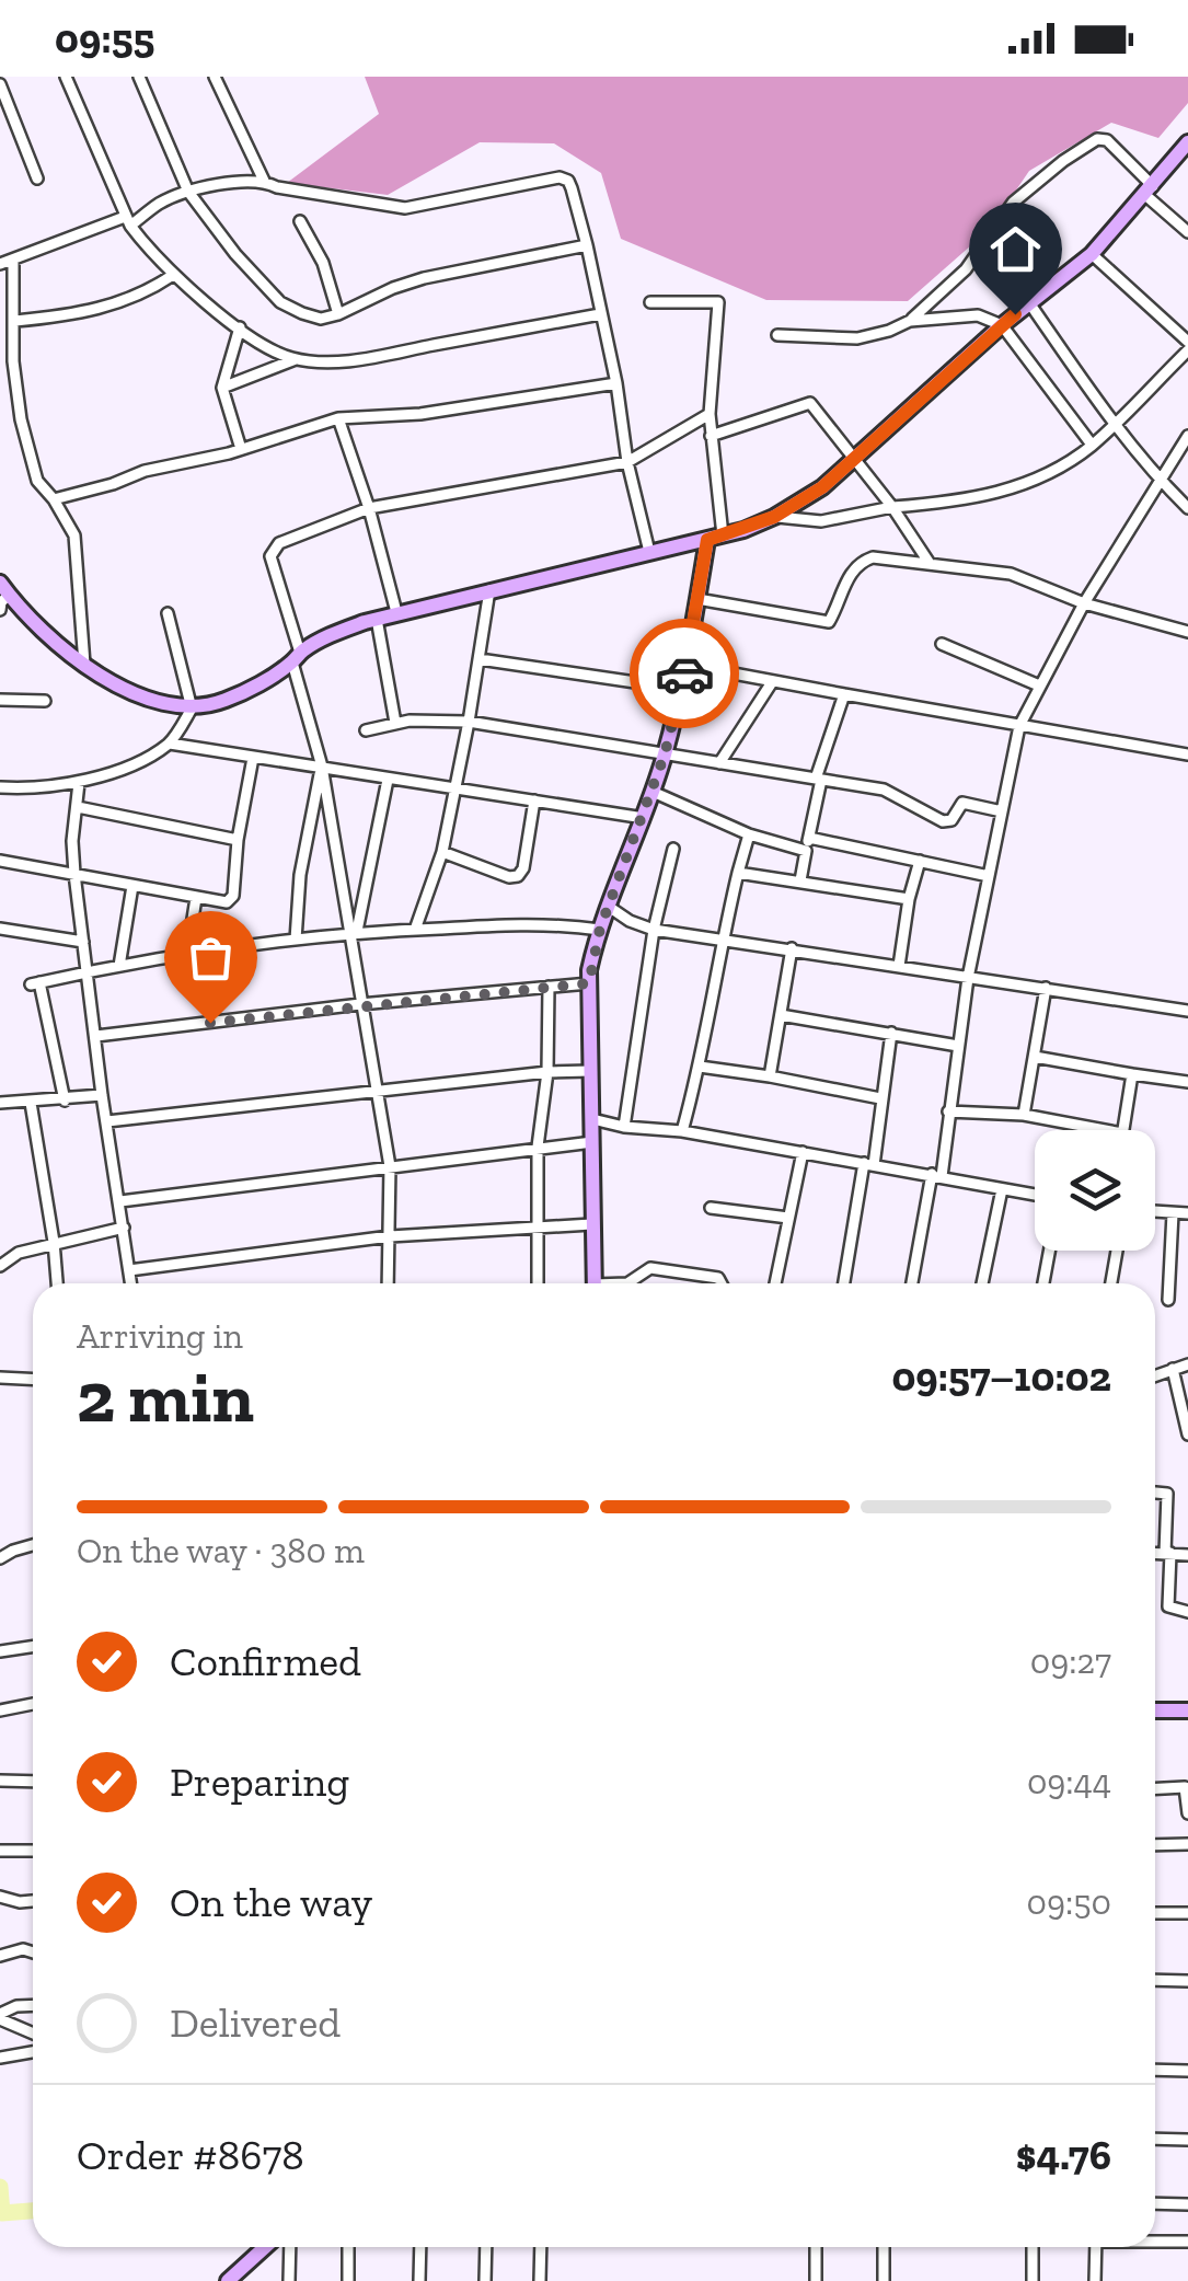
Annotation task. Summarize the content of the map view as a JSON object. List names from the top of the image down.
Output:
{
  "page": {
    "status": "09:55",
    "heading": ["2 min", "Arriving in", "09:57–10:02"],
    "panel": ["Order #8678", "$4.76"],
    "bar": "On the way · 380 m",
    "list": [
      ["Confirmed", "09:27"],
      ["Preparing", "09:44"],
      ["On the way", "09:50"],
      "Delivered"
    ]
  }
}
